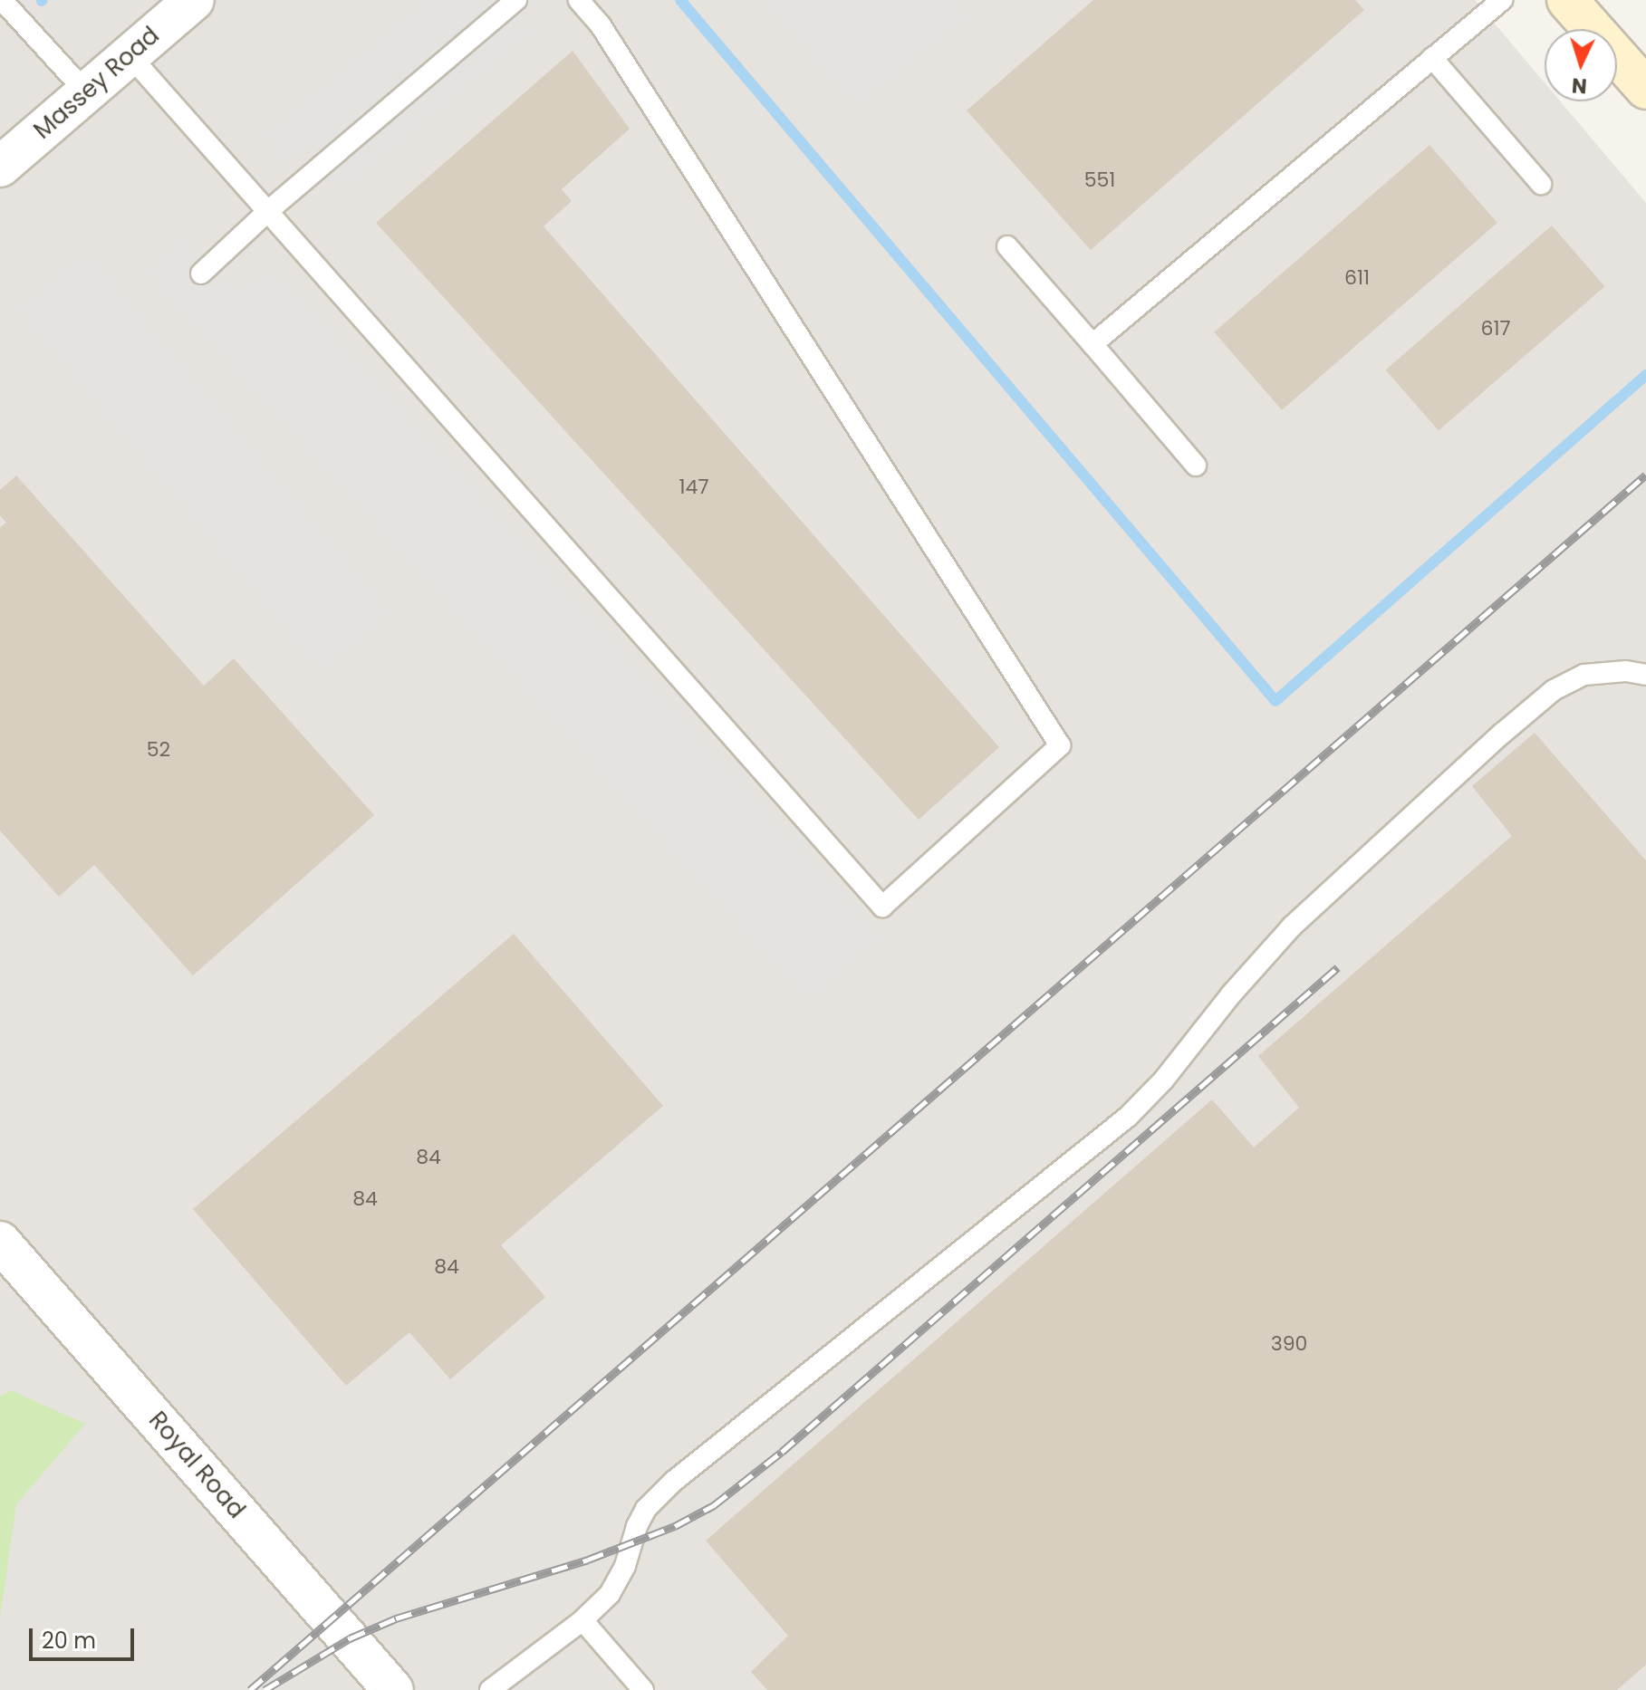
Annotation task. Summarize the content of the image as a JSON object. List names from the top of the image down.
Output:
{
  "streets": {
    "street": ["Massey Road", "Royal Road"]
  },
  "house_numbers": [
    "551",
    "611",
    "617",
    "147",
    "52",
    "84",
    "84",
    "84",
    "390"
  ],
  "scale_bar": "20 m",
  "north": "bottom"
}
